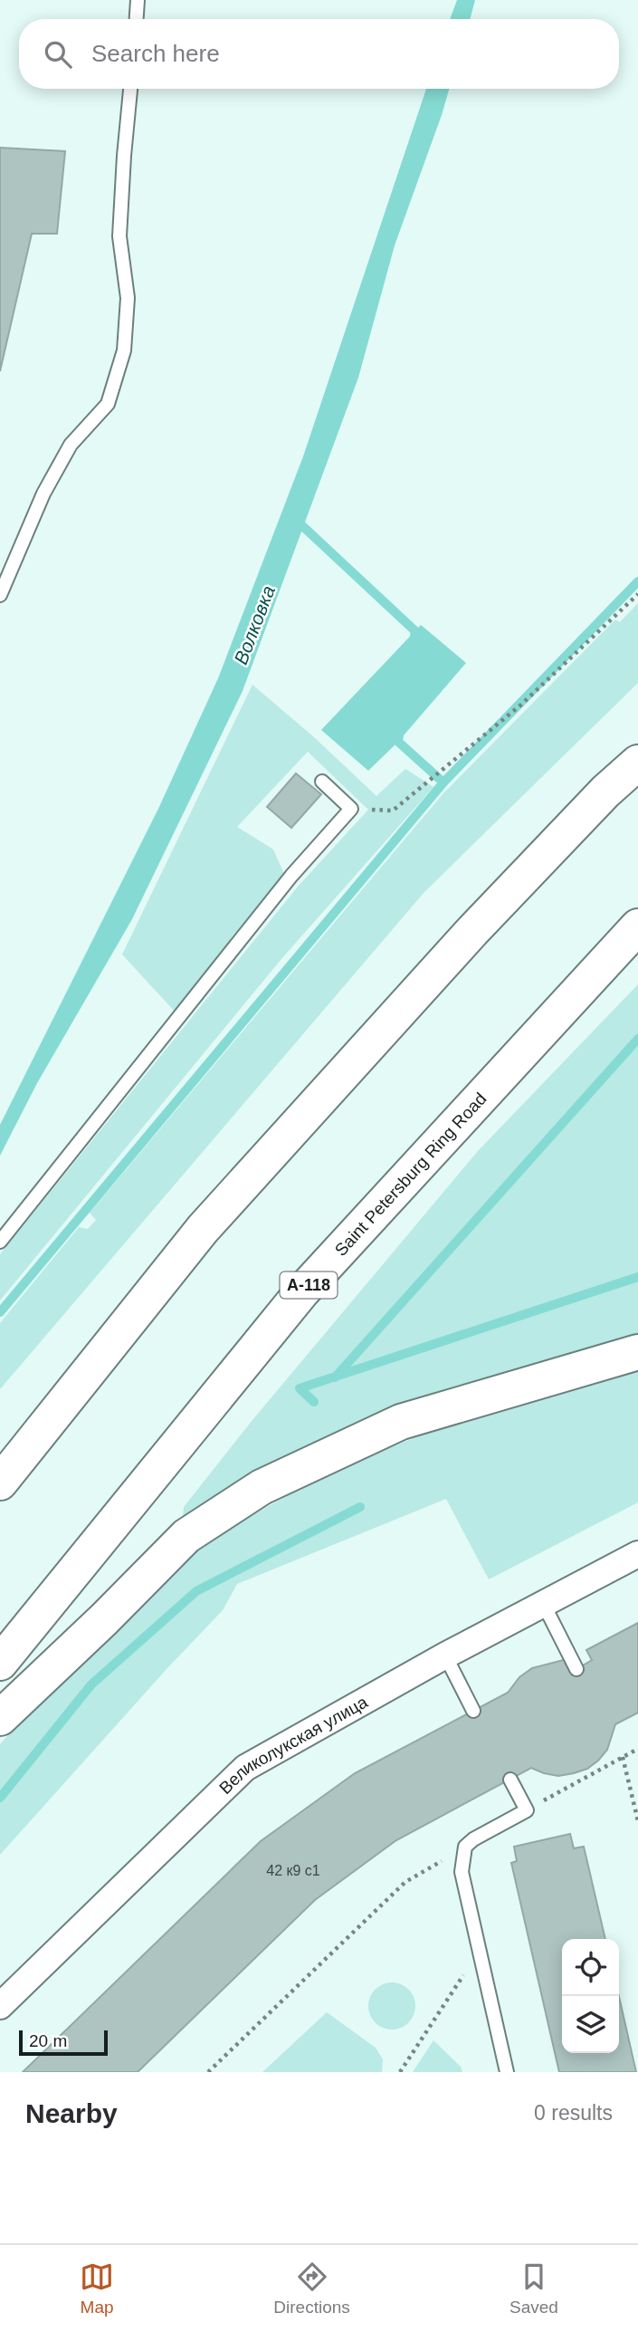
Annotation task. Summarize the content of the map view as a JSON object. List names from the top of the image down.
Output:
{
  "streets": {
    "highway": ["Saint Petersburg Ring Road", "А-118"],
    "street": ["Великолукская улица"]
  },
  "water": ["Волковка"],
  "house_numbers": ["42 к9 с1"],
  "scale_bar": "20 m",
  "page": {
    "search": "Search here",
    "scale": "20 m",
    "heading": ["Nearby", "0 results"],
    "nav": ["Map", "Directions", "Saved"]
  }
}
